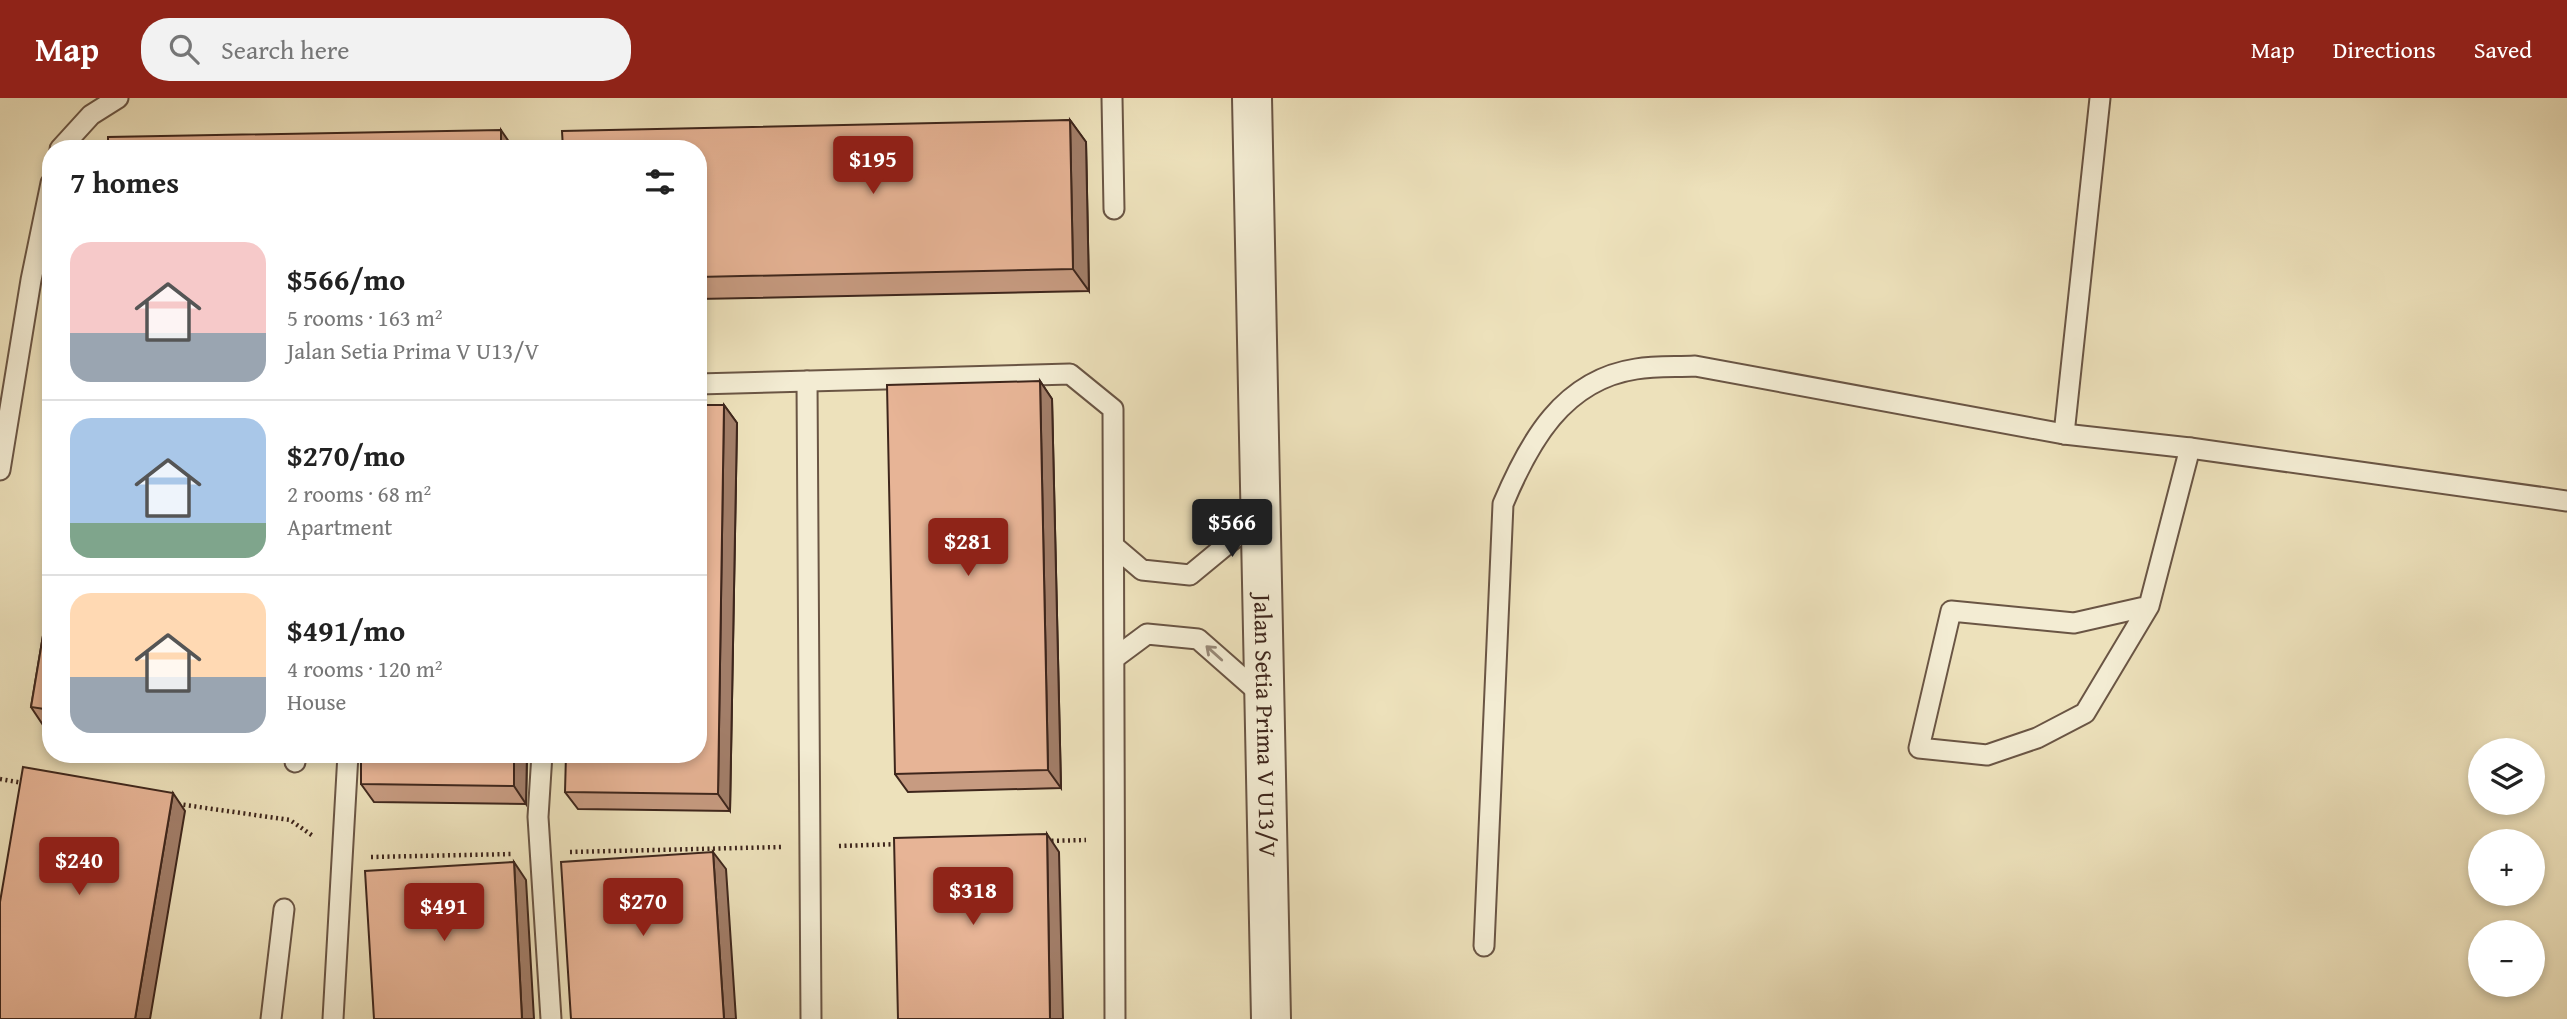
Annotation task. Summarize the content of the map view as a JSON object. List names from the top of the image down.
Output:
{
  "streets": {
    "street": ["Jalan Setia Prima V U13/V"]
  },
  "page": {
    "header": "Map",
    "search": "Search here",
    "nav": ["Map", "Directions", "Saved"],
    "price": [
      "$195",
      "$566",
      "$281",
      "$240",
      "$318",
      "$270",
      "$491"
    ],
    "heading": "7 homes",
    "list": [
      {
        "name": "$566/mo",
        "note": "5 rooms · 163 m² · Jalan Setia Prima V U13/V"
      },
      {
        "name": "$270/mo",
        "note": "2 rooms · 68 m² · Apartment"
      },
      {
        "name": "$491/mo",
        "note": "4 rooms · 120 m² · House"
      }
    ],
    "map_buttons": ["+", "−"]
  }
}
